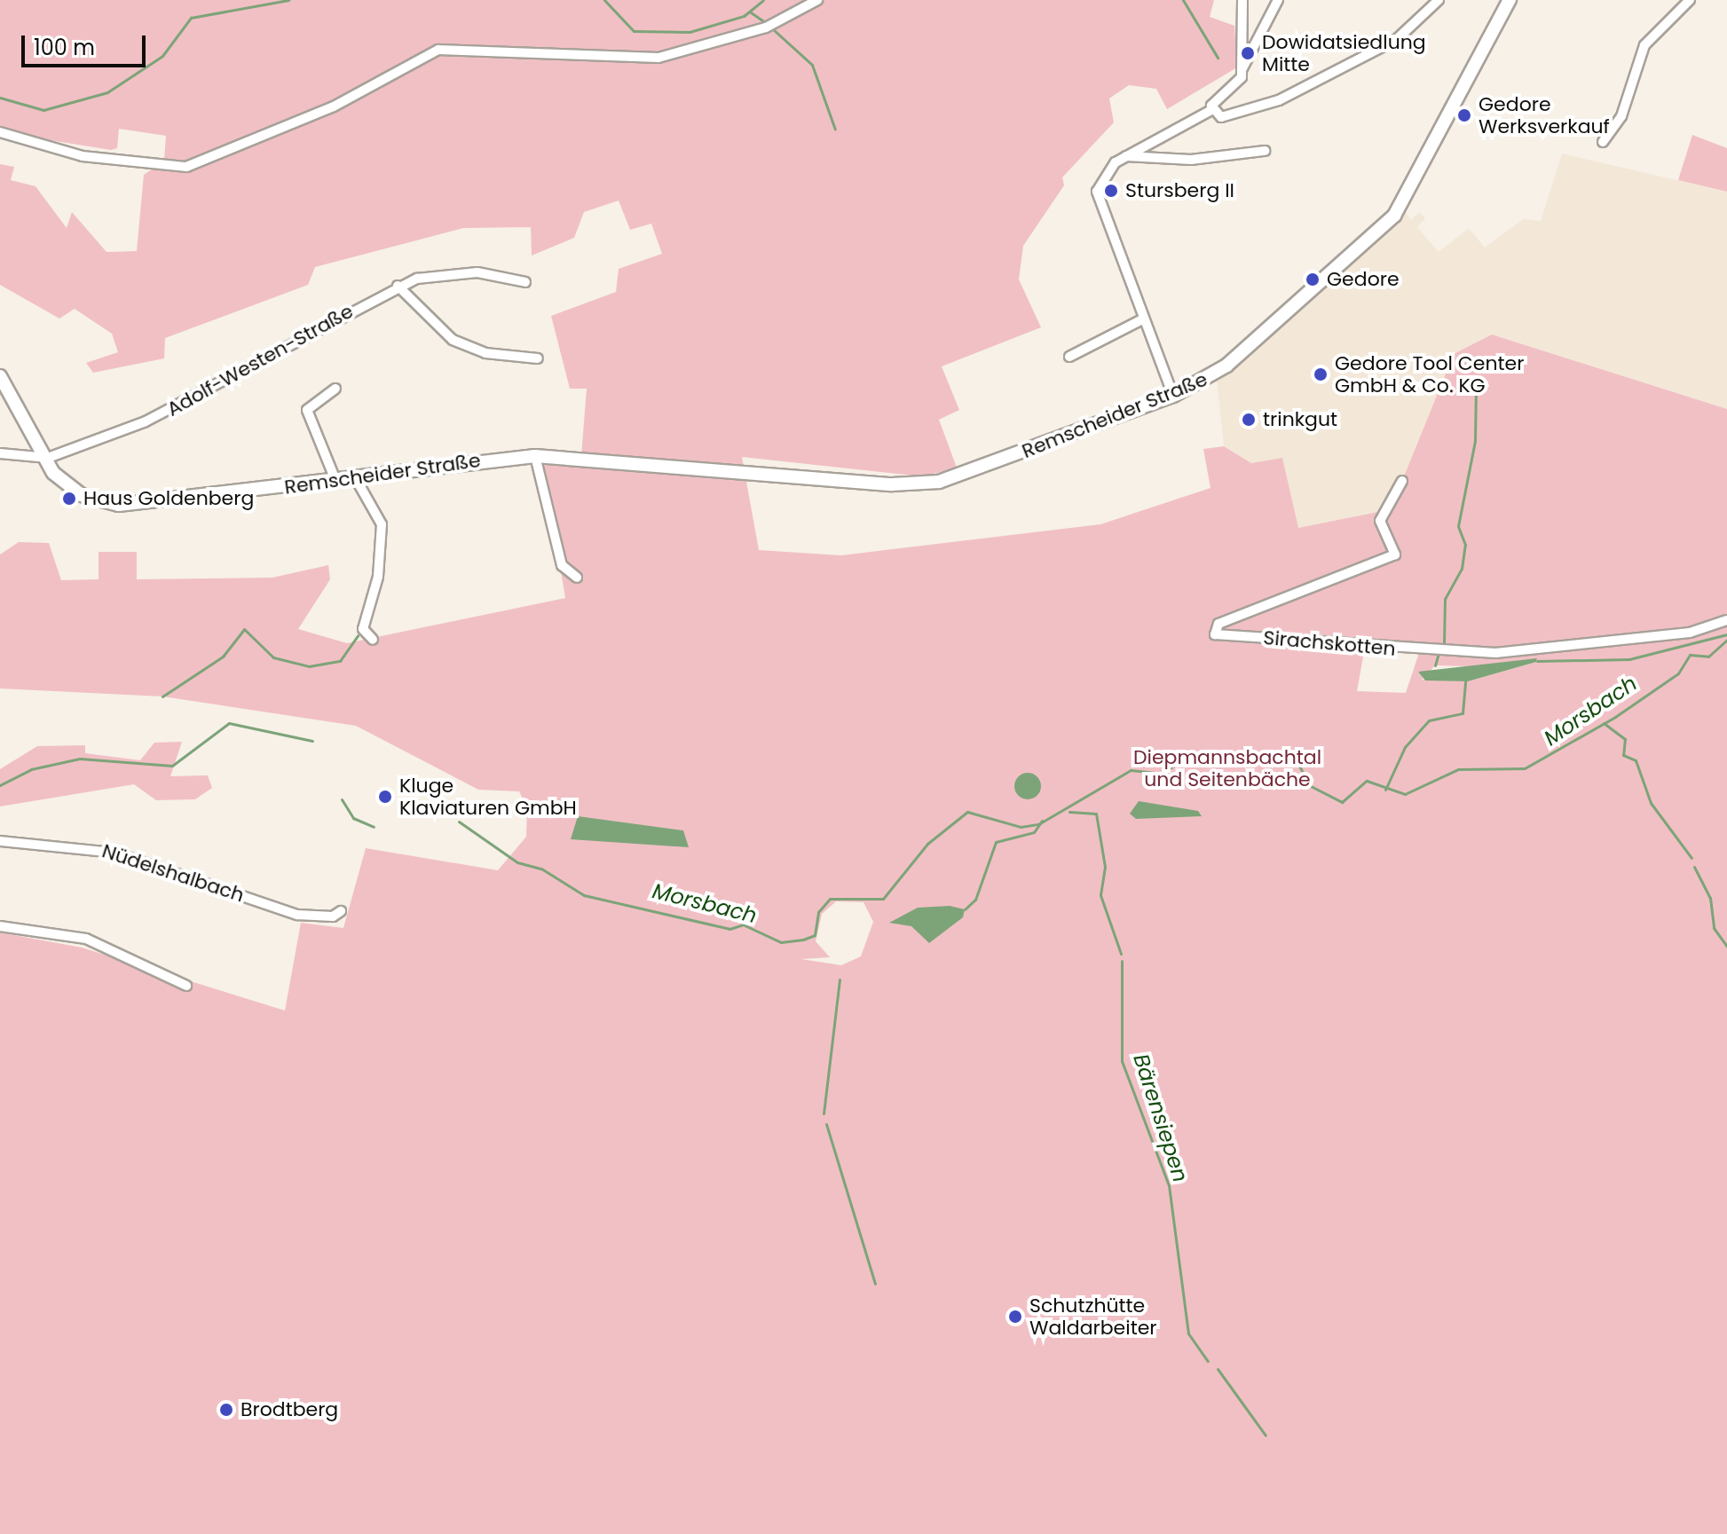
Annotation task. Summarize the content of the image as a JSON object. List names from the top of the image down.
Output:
{
  "streets": {
    "main road": ["Remscheider Straße"],
    "street": ["Adolf-Westen-Straße", "Sirachskotten", "Nüdelshalbach"]
  },
  "crossings": [
    ["Adolf-Westen-Straße", "Remscheider Straße"]
  ],
  "water": ["Morsbach", "Bärensiepen"],
  "parks": ["Diepmannsbachtal und Seitenbäche"],
  "places": [
    "Dowidatsiedlung Mitte",
    "Gedore Werksverkauf",
    "Stursberg II",
    "Gedore",
    "Gedore Tool Center GmbH & Co. KG",
    "trinkgut",
    "Haus Goldenberg",
    "Kluge Klaviaturen GmbH",
    "Schutzhütte Waldarbeiter",
    "Brodtberg"
  ],
  "scale_bar": "100 m"
}
